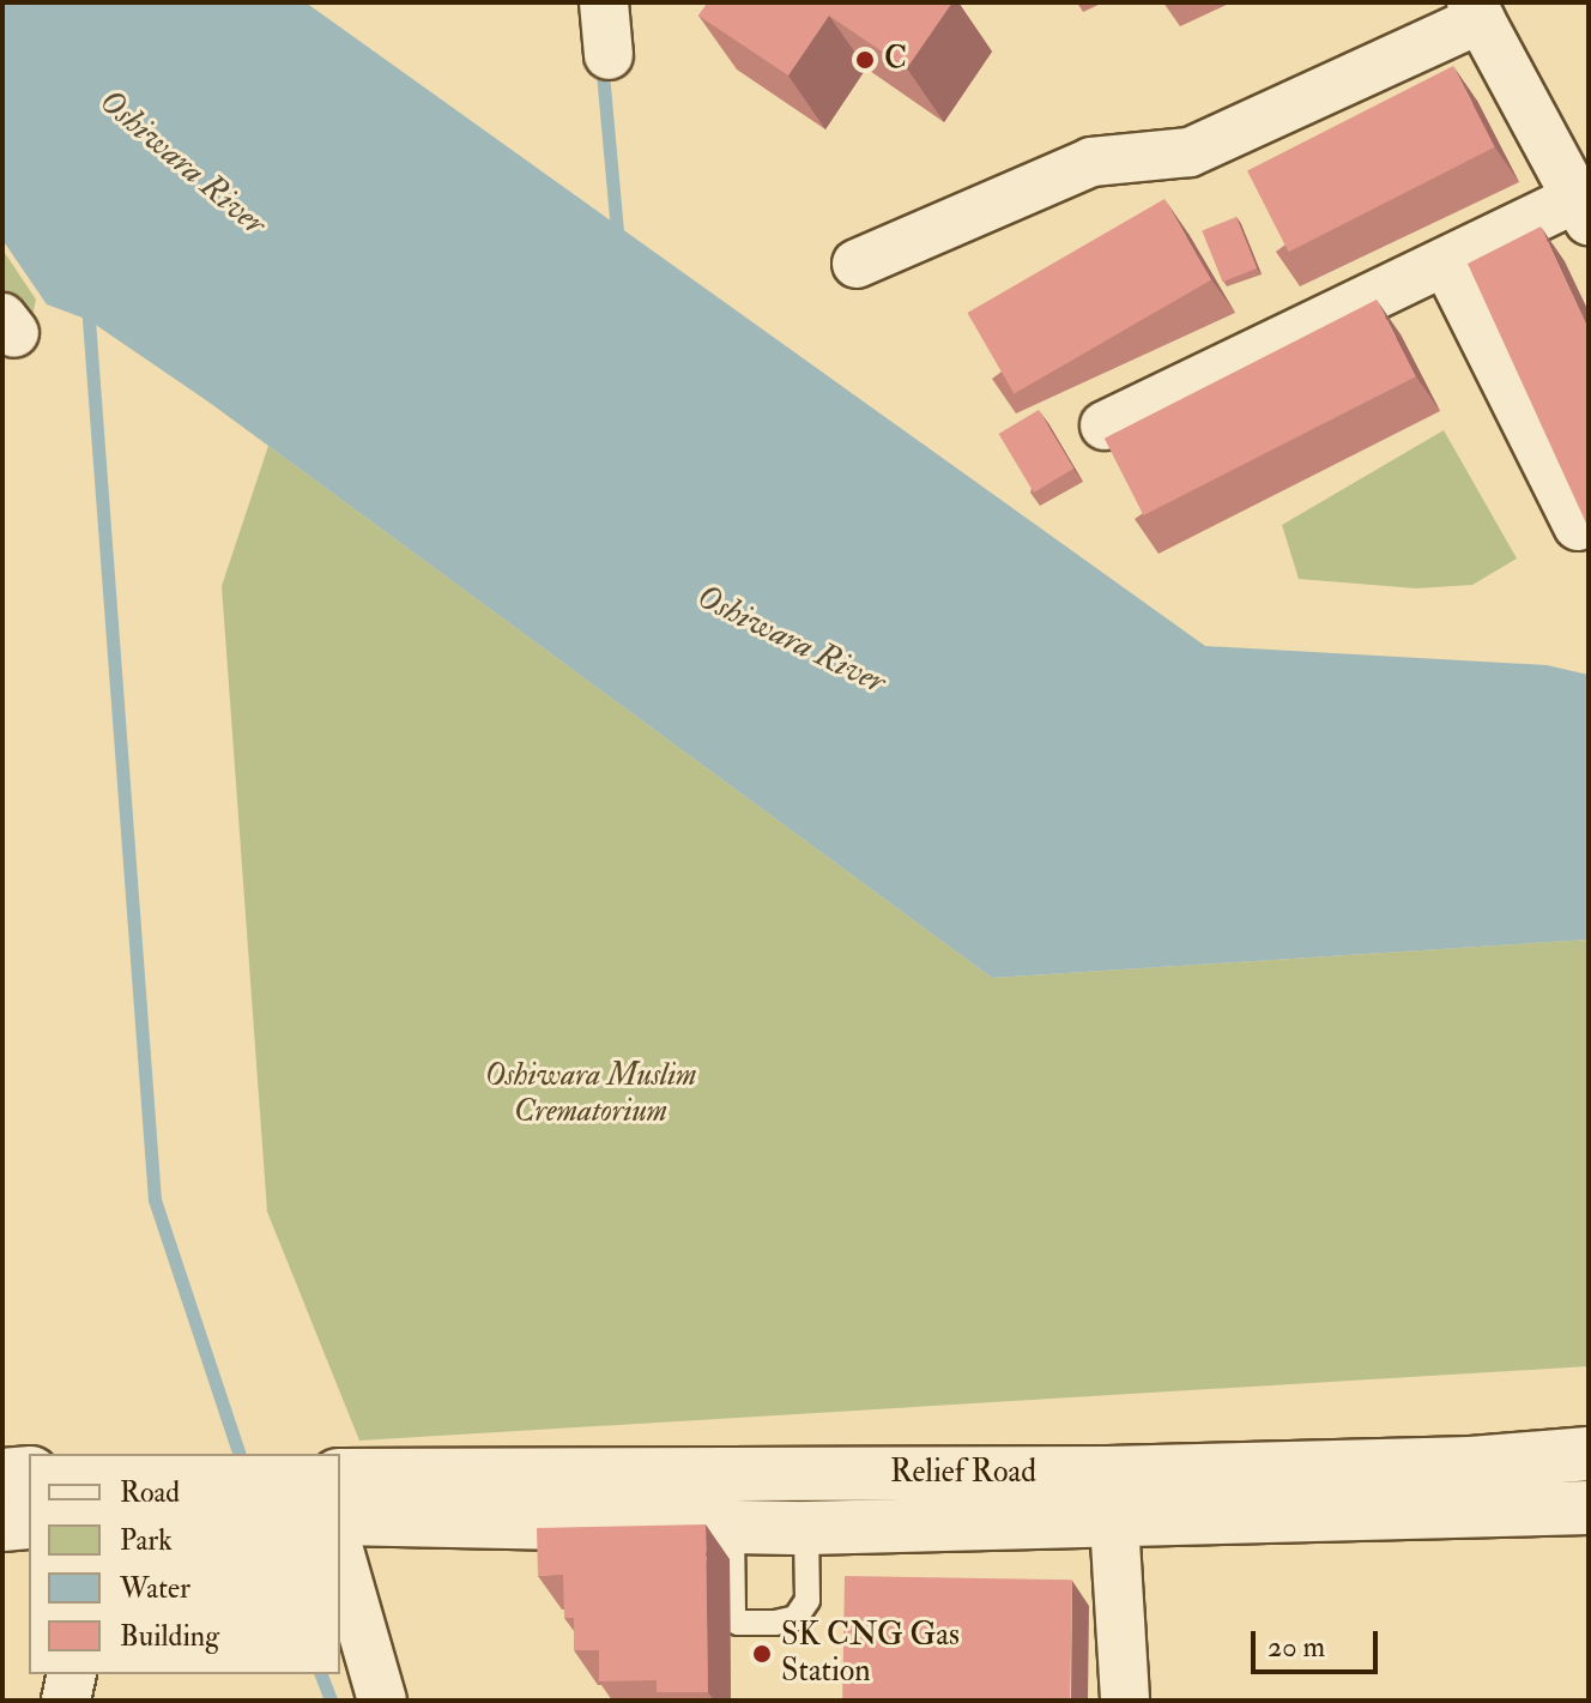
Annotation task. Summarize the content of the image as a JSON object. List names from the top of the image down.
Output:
{
  "streets": {
    "street": ["Relief Road"]
  },
  "water": ["Oshiwara River"],
  "parks": ["Oshiwara Muslim Crematorium"],
  "places": ["C", "SK CNG Gas Station"],
  "legend": [
    "Road",
    "Park",
    "Water",
    "Building"
  ],
  "scale_bar": "20 m"
}
